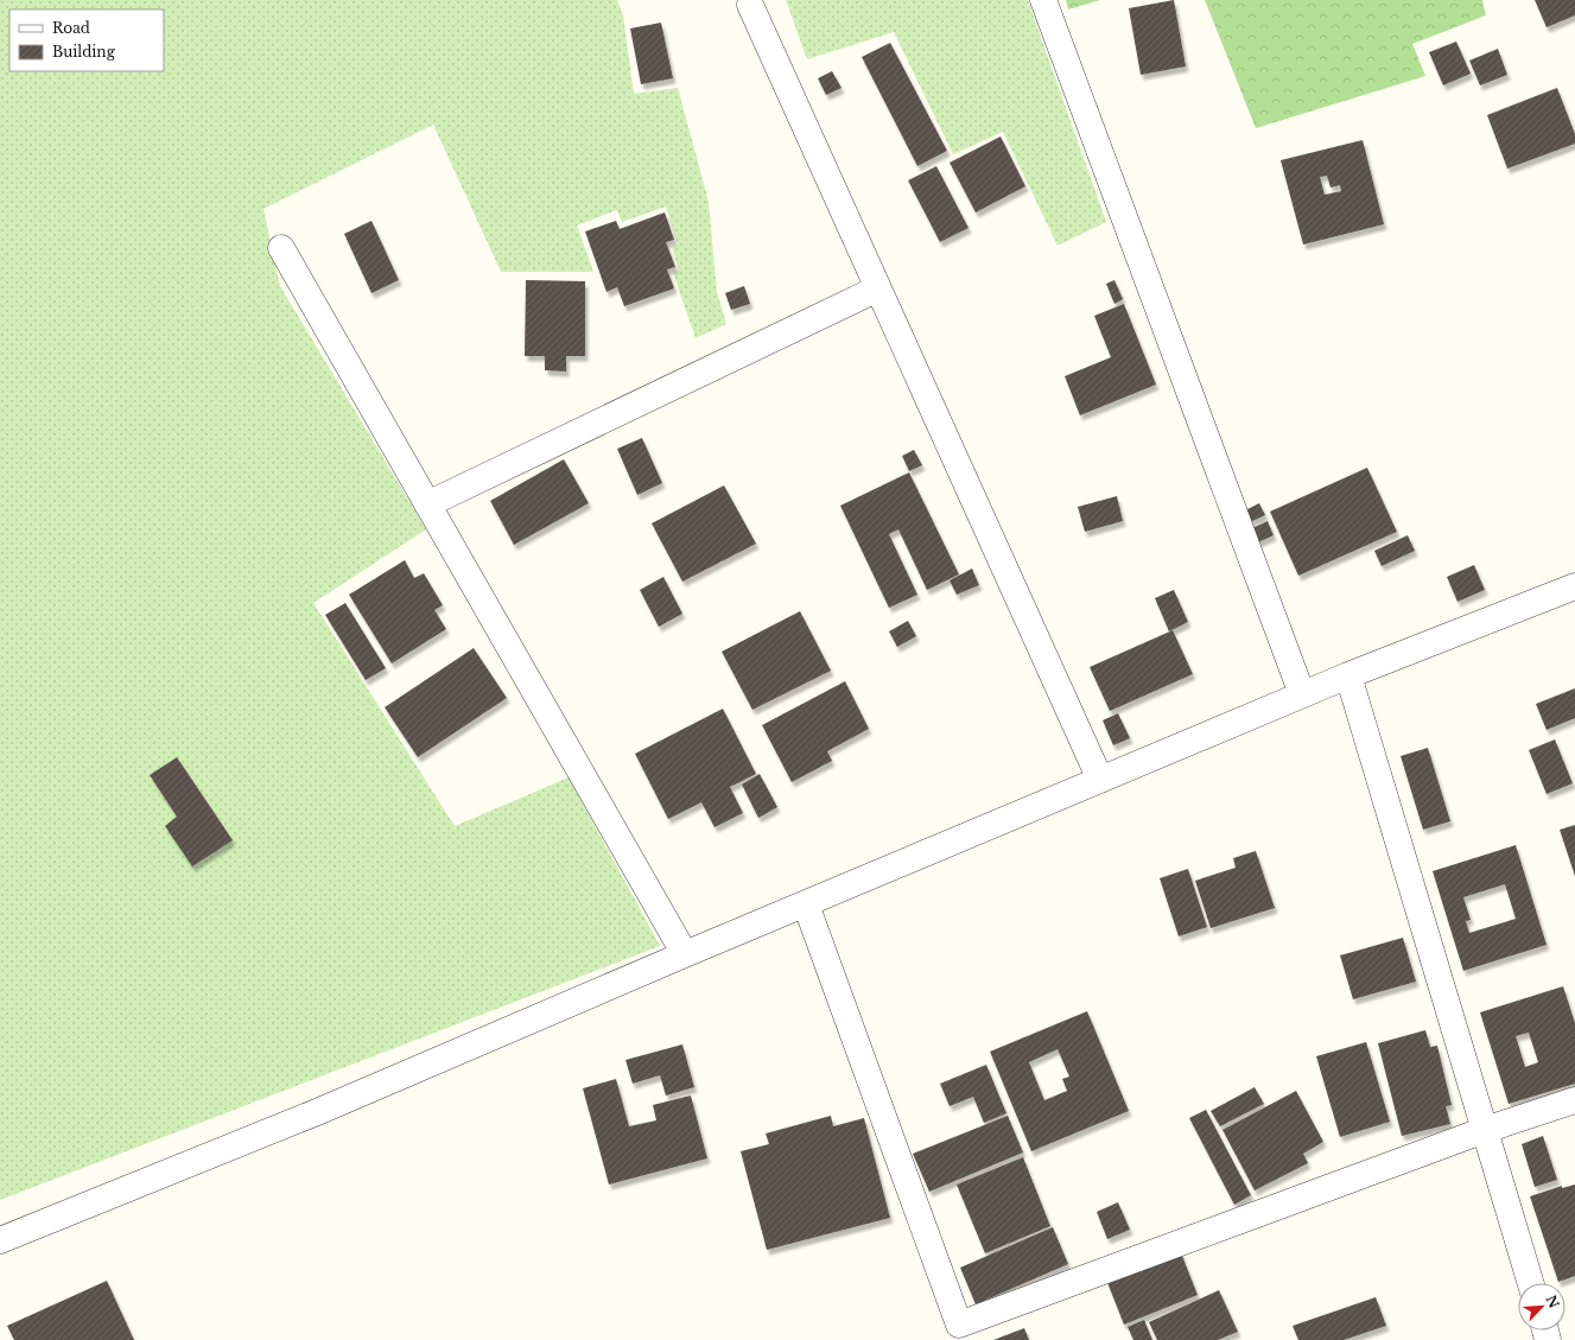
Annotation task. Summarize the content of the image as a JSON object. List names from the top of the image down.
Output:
{
  "legend": ["Road", "Building"],
  "north": "top right"
}
